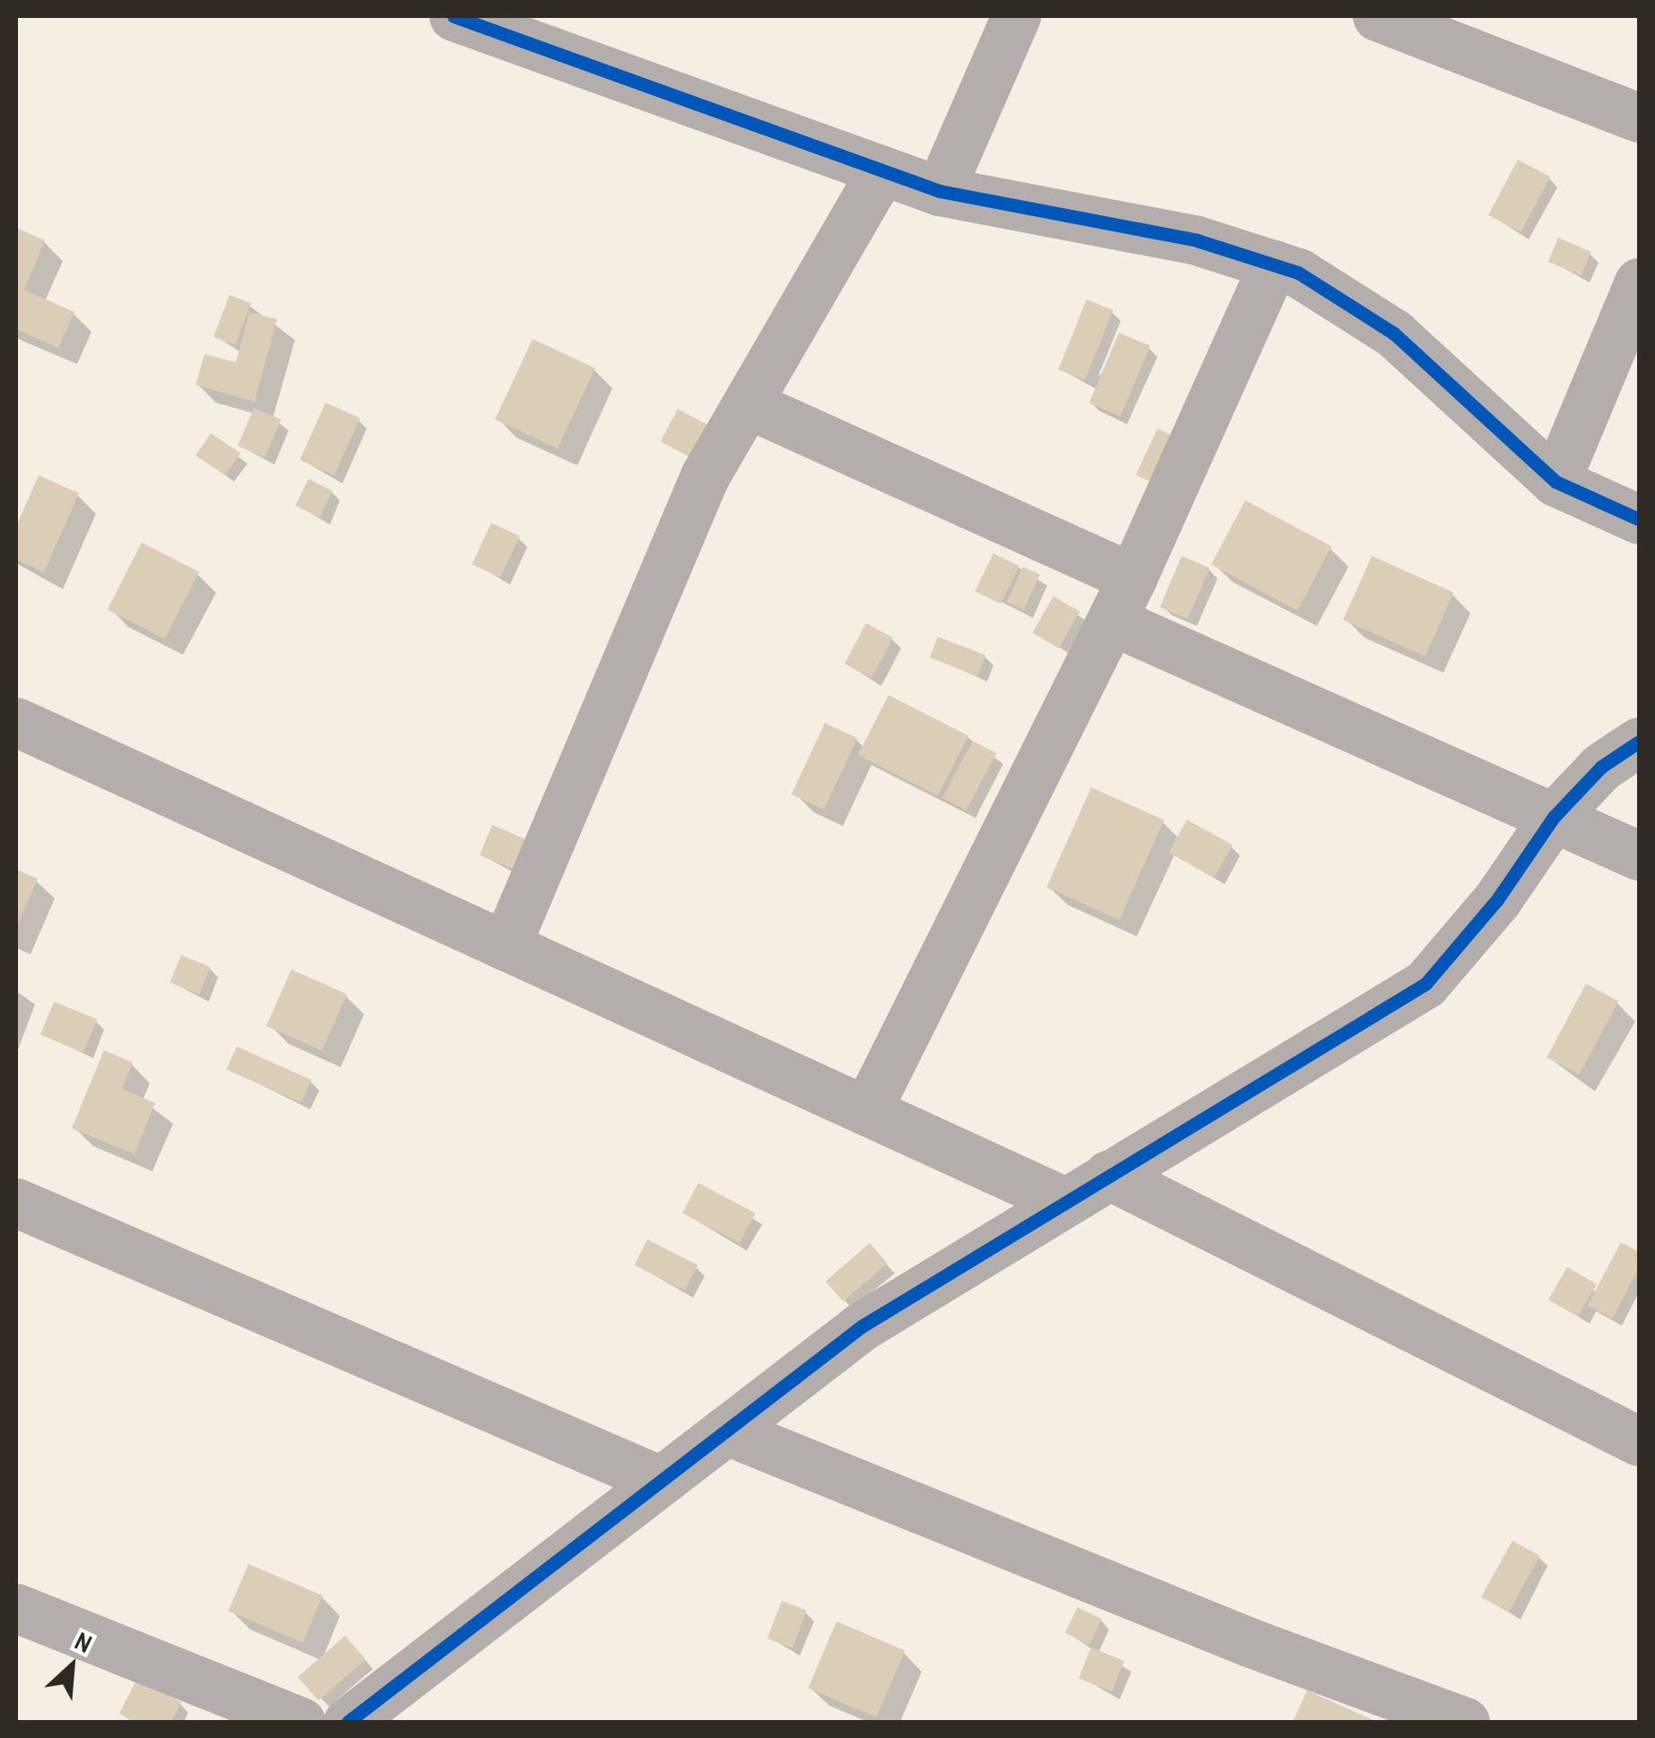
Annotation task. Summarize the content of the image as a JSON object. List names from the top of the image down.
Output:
{
  "north": "top right"
}
